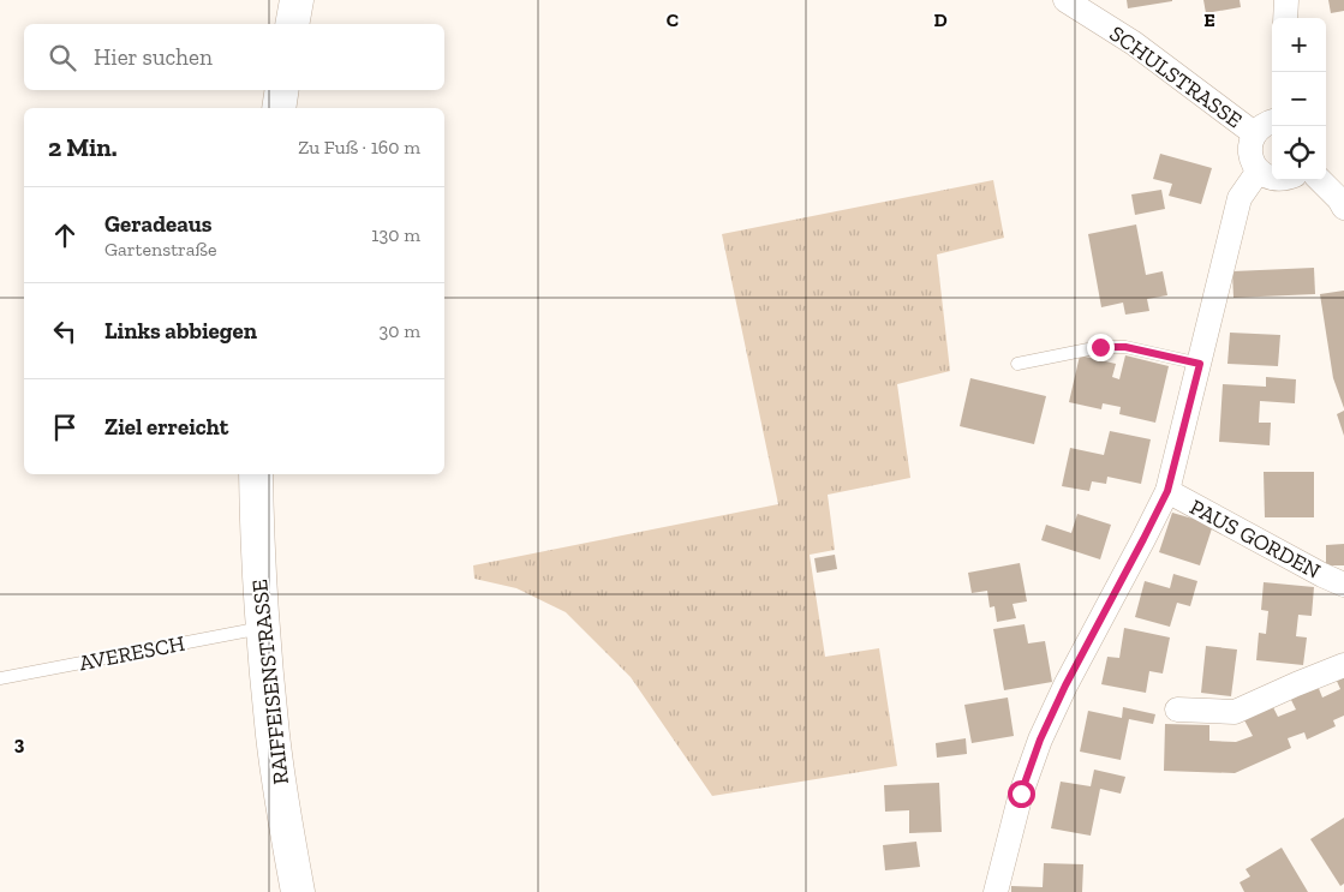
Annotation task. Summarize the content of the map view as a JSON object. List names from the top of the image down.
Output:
{
  "streets": {
    "street": ["SCHULSTRASSE", "PAUS GORDEN", "RAIFFEISENSTRASSE"],
    "lane": ["AVERESCH"]
  },
  "crossings": [
    ["AVERESCH", "RAIFFEISENSTRASSE"]
  ],
  "page": {
    "map_buttons": ["+", "−"],
    "search": "Hier suchen",
    "heading": ["2 Min.", "Zu Fuß · 160 m"],
    "list": [
      ["Geradeaus", "Gartenstraße", "130 m"],
      ["Links abbiegen", "30 m"],
      "Ziel erreicht"
    ]
  },
  "grid": {
    "columns": ["C", "D", "E"],
    "rows": ["3"]
  }
}
